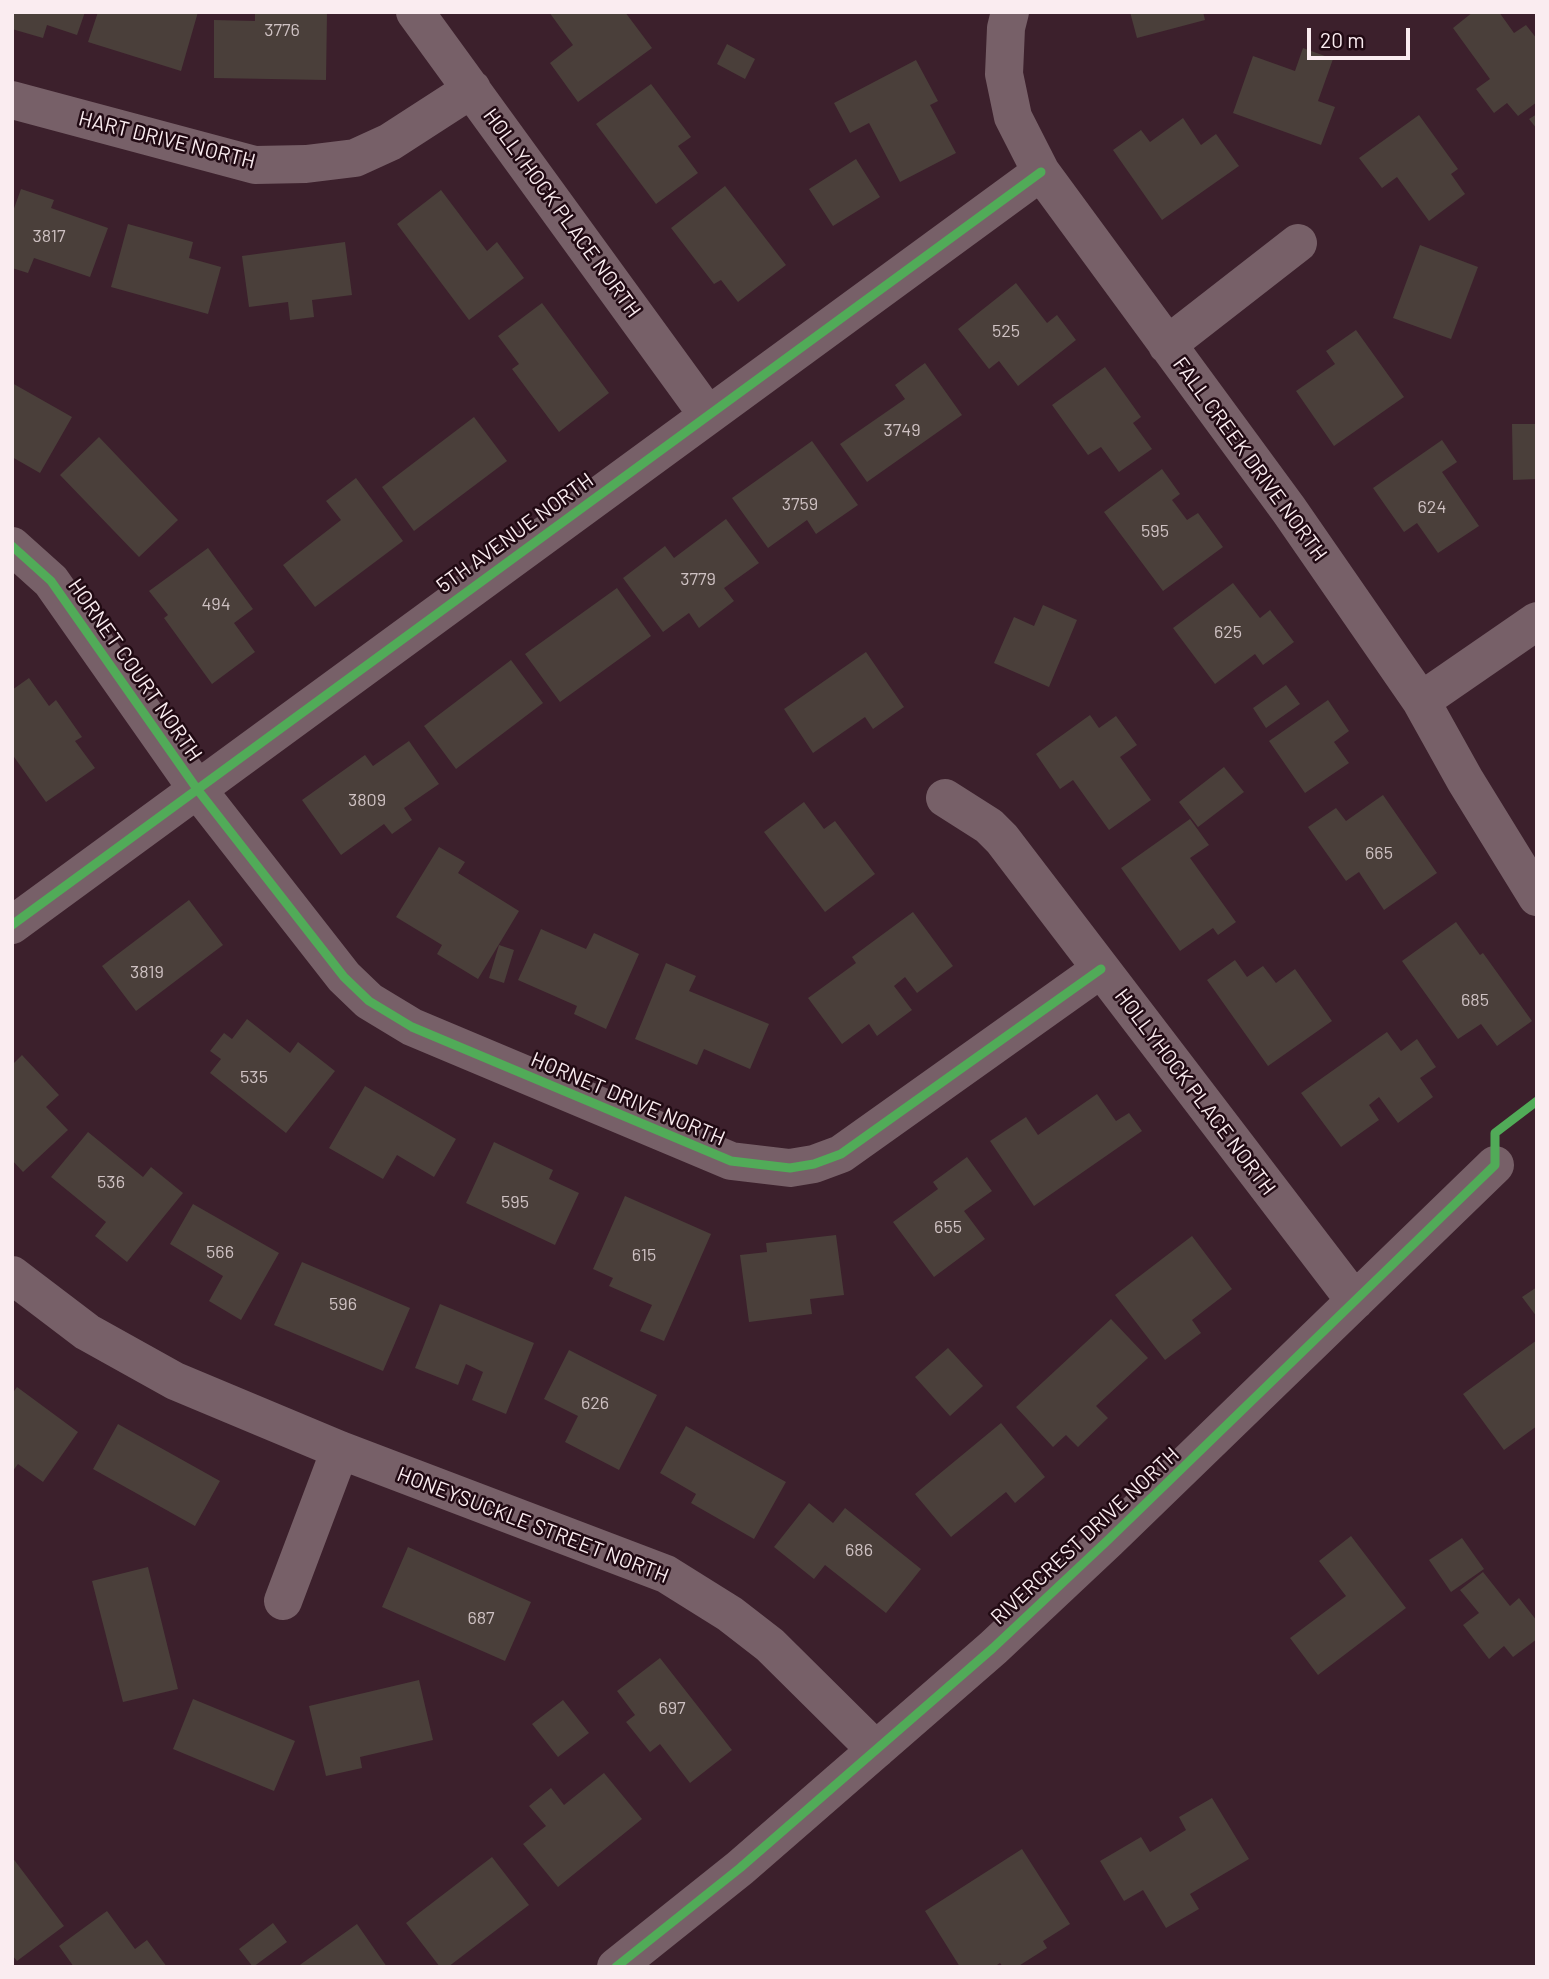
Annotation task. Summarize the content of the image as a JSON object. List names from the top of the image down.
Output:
{
  "streets": {
    "street": [
      "HART DRIVE NORTH",
      "HOLLYHOCK PLACE NORTH",
      "FALL CREEK DRIVE NORTH",
      "5TH AVENUE NORTH",
      "HORNET COURT NORTH",
      "HORNET DRIVE NORTH",
      "HONEYSUCKLE STREET NORTH",
      "RIVERCREST DRIVE NORTH"
    ]
  },
  "crossings": [
    ["HART DRIVE NORTH", "HOLLYHOCK PLACE NORTH"],
    ["HOLLYHOCK PLACE NORTH", "5TH AVENUE NORTH"],
    ["HOLLYHOCK PLACE NORTH", "HORNET DRIVE NORTH"],
    ["HOLLYHOCK PLACE NORTH", "RIVERCREST DRIVE NORTH"],
    ["FALL CREEK DRIVE NORTH", "5TH AVENUE NORTH"],
    ["5TH AVENUE NORTH", "HORNET COURT NORTH"],
    ["5TH AVENUE NORTH", "HORNET DRIVE NORTH"],
    ["HORNET COURT NORTH", "HORNET DRIVE NORTH"],
    ["HONEYSUCKLE STREET NORTH", "RIVERCREST DRIVE NORTH"]
  ],
  "house_numbers": [
    "3776",
    "3817",
    "525",
    "3749",
    "3759",
    "624",
    "595",
    "3779",
    "494",
    "625",
    "3809",
    "665",
    "3819",
    "685",
    "535",
    "536",
    "595",
    "655",
    "566",
    "615",
    "596",
    "626",
    "686",
    "687",
    "697"
  ],
  "scale_bar": "20 m"
}
